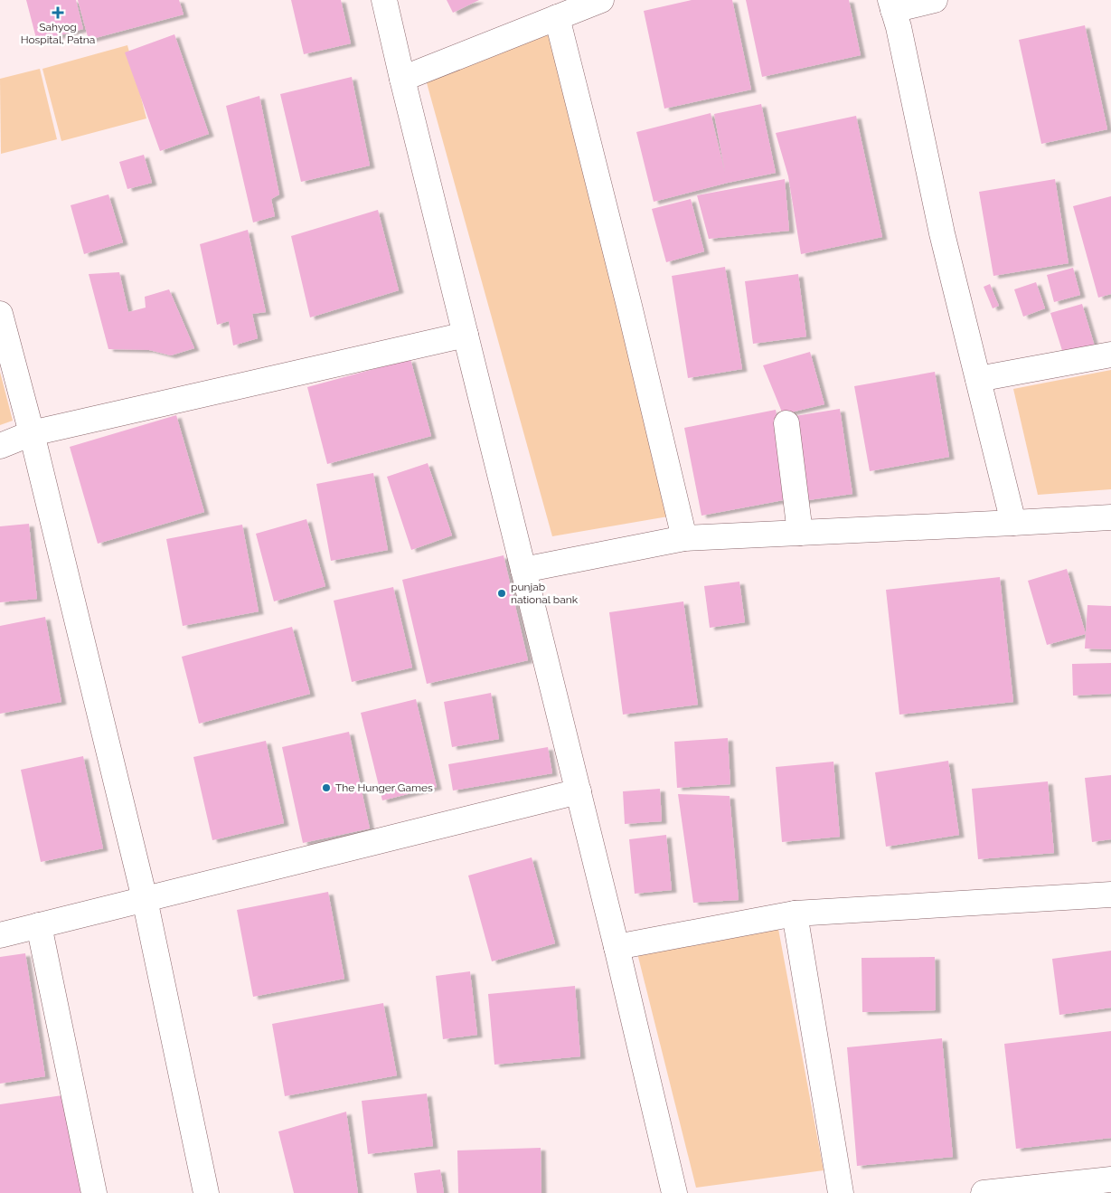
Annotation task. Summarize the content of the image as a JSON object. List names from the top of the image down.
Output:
{
  "places": {
    "health": ["Sahyog Hospital, Patna"],
    "other": ["punjab national bank", "The Hunger Games"]
  }
}
